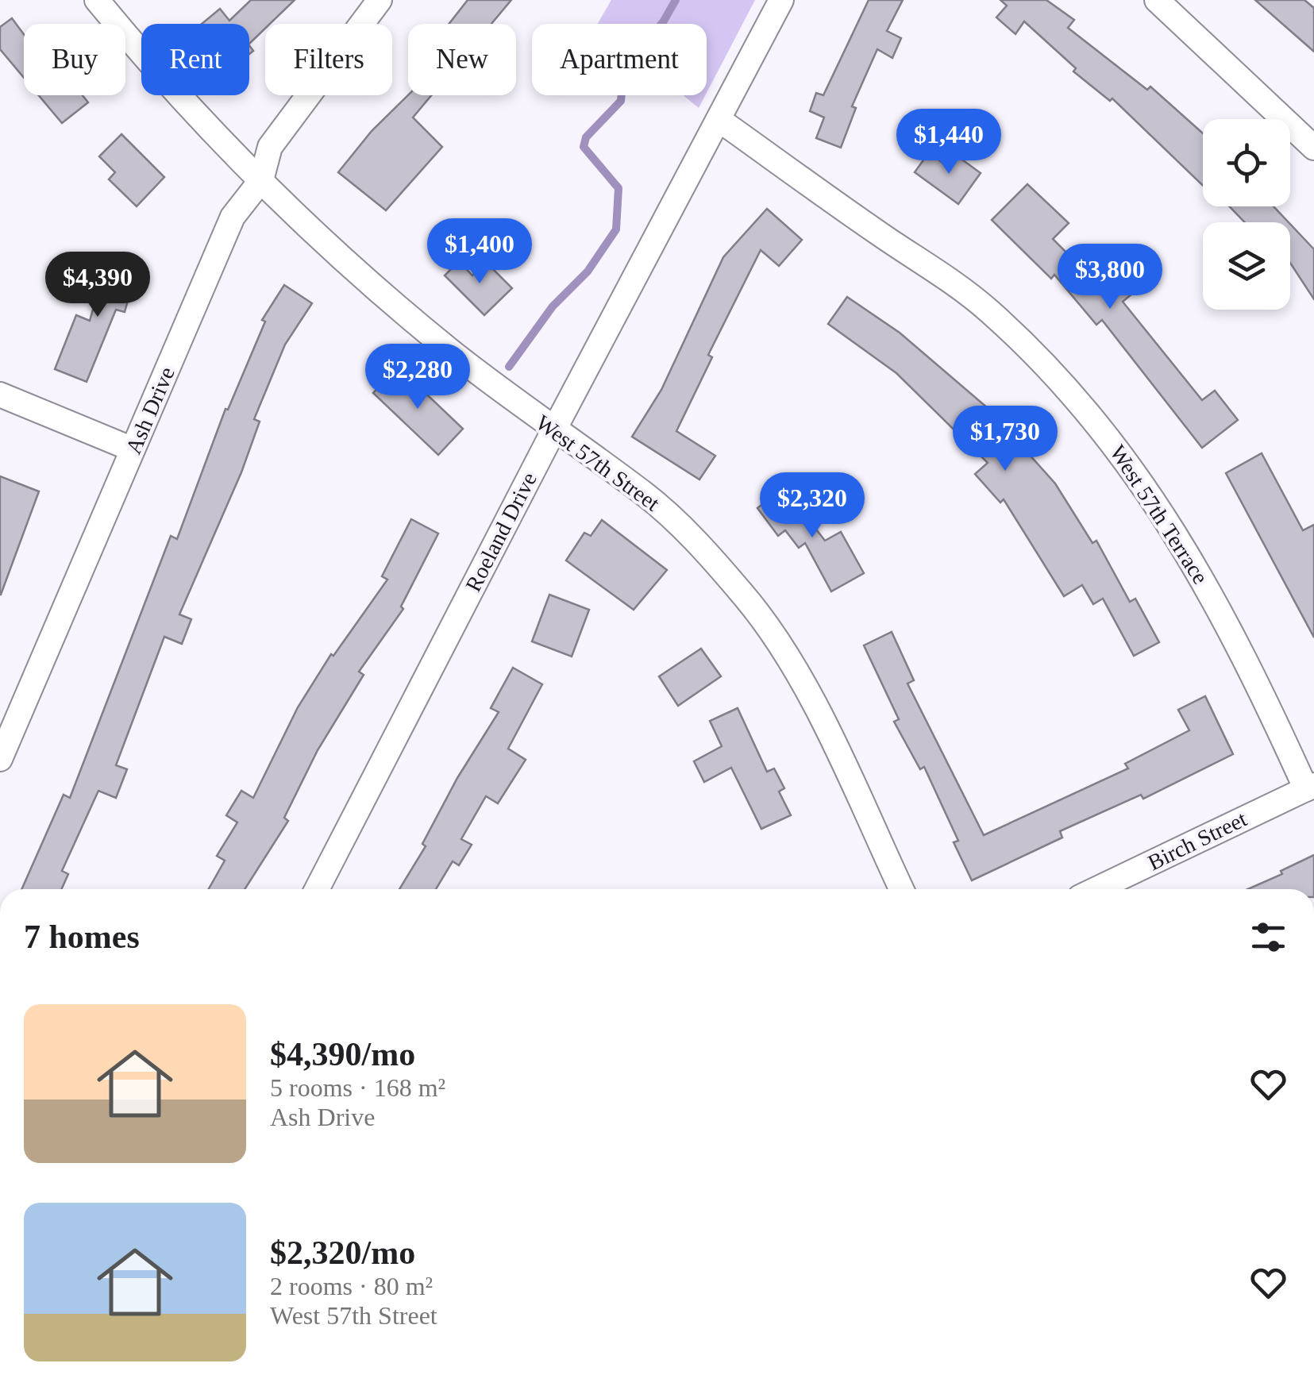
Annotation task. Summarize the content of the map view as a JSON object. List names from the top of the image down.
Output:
{
  "streets": {
    "street": [
      "Ash Drive",
      "West 57th Street",
      "West 57th Terrace",
      "Roeland Drive",
      "Birch Street"
    ]
  },
  "crossings": [
    ["Ash Drive", "West 57th Street"],
    ["West 57th Street", "Roeland Drive"],
    ["West 57th Terrace", "Roeland Drive"],
    ["West 57th Terrace", "Birch Street"]
  ],
  "page": {
    "chip": [
      "Buy",
      "Rent",
      "Filters",
      "New",
      "Apartment"
    ],
    "price": [
      "$1,440",
      "$1,400",
      "$3,800",
      "$4,390",
      "$2,280",
      "$1,730",
      "$2,320"
    ],
    "heading": "7 homes",
    "list": [
      {
        "name": "$4,390/mo",
        "note": "5 rooms · 168 m² · Ash Drive"
      },
      {
        "name": "$2,320/mo",
        "note": "2 rooms · 80 m² · West 57th Street"
      }
    ]
  }
}
